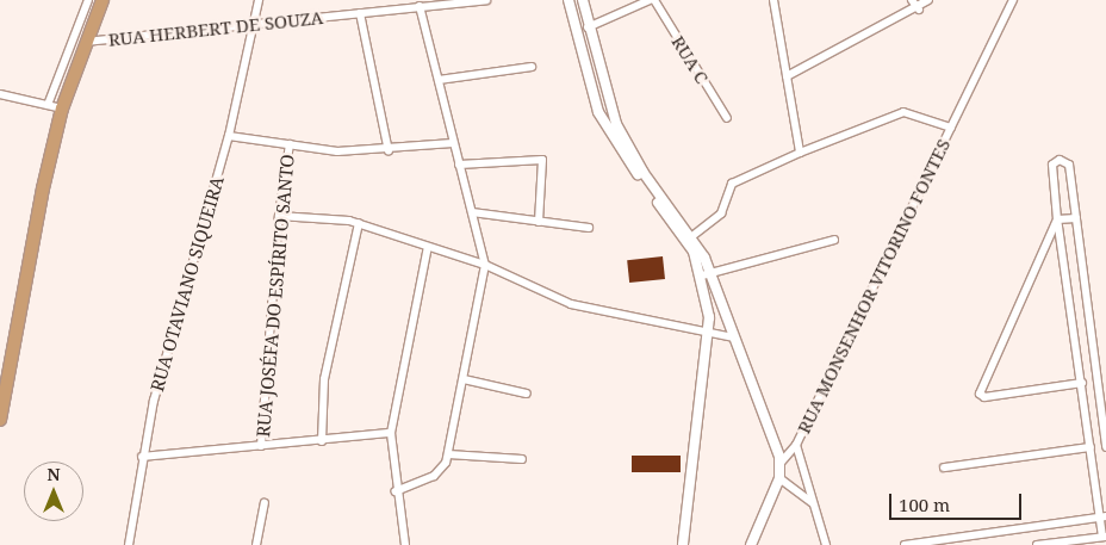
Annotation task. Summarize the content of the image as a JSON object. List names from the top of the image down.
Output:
{
  "streets": {
    "street": [
      "RUA HERBERT DE SOUZA",
      "RUA C",
      "RUA OTAVIANO SIQUEIRA",
      "RUA MONSENHOR VITORINO FONTES",
      "RUA JOSÉFA DO ESPÍRITO SANTO"
    ]
  },
  "crossings": [
    ["RUA HERBERT DE SOUZA", "RUA OTAVIANO SIQUEIRA"]
  ],
  "scale_bar": "100 m",
  "north": "top"
}
